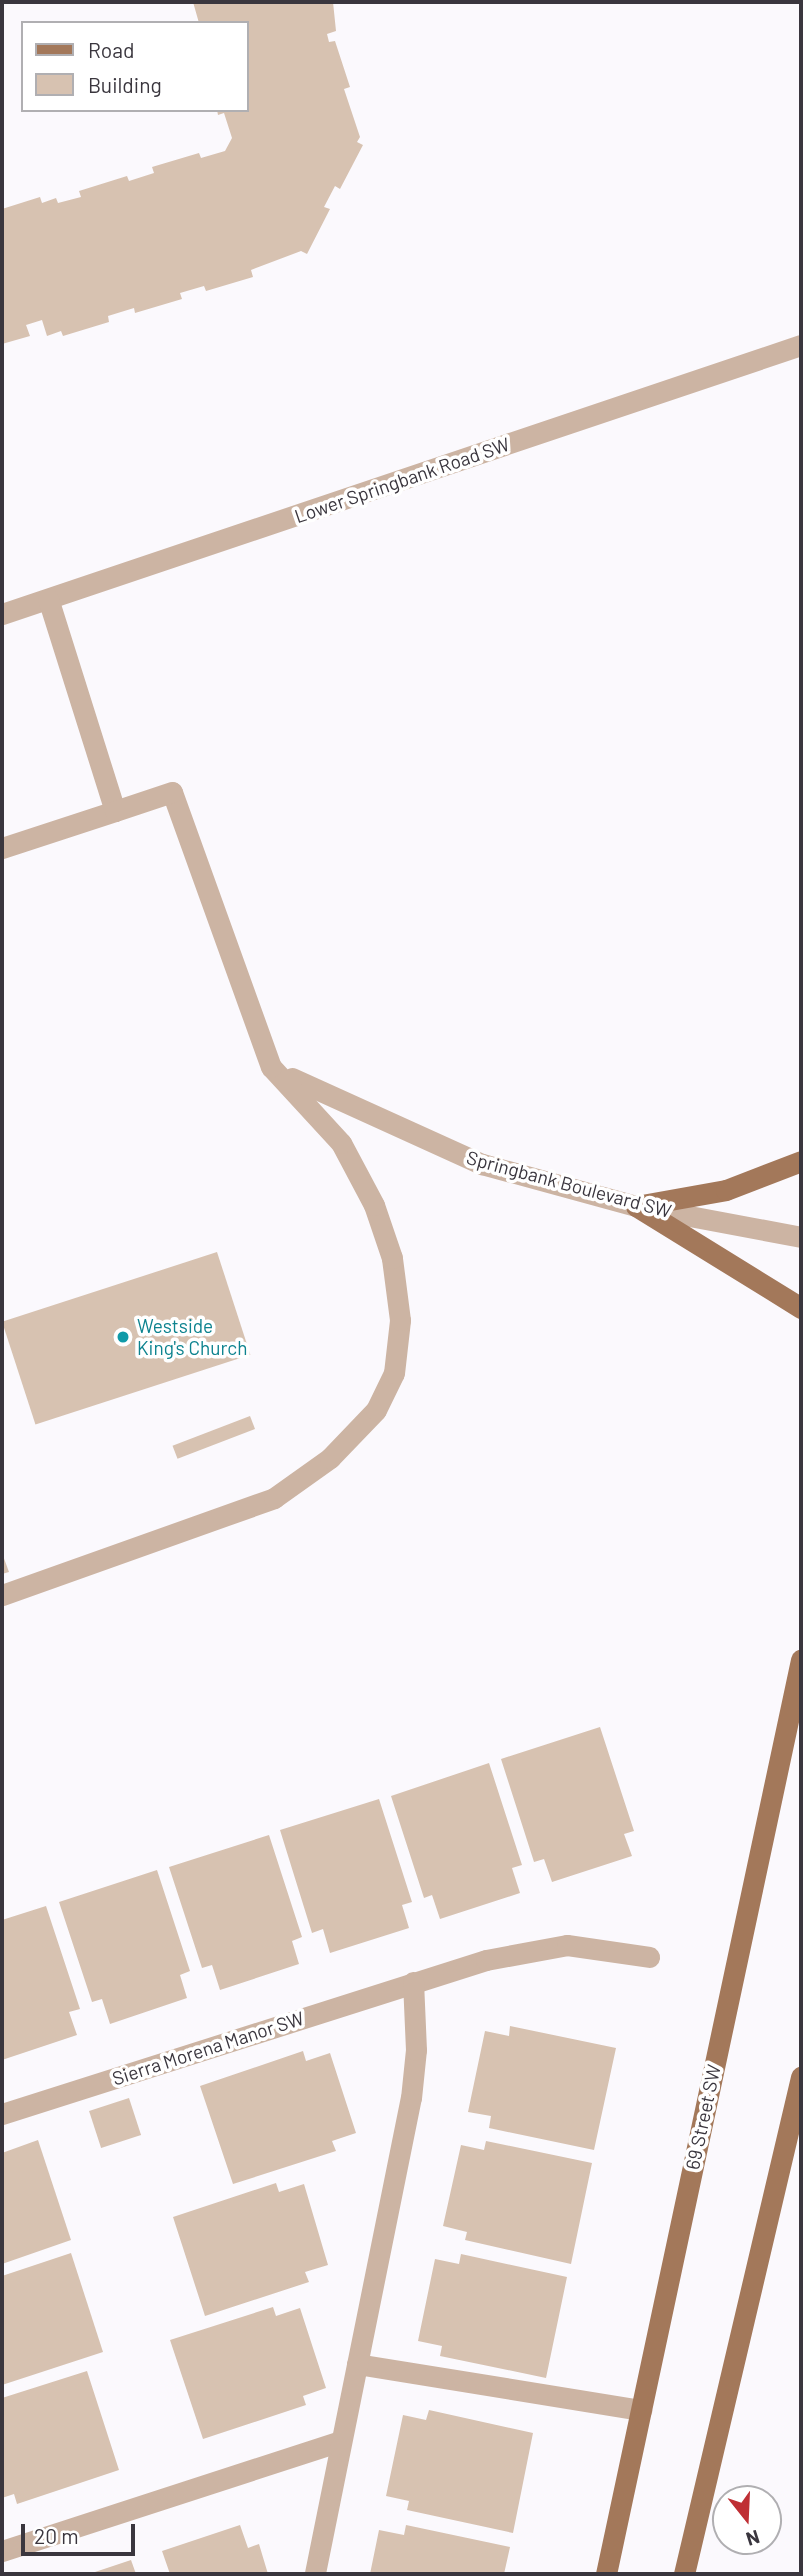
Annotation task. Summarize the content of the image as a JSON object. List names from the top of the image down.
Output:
{
  "streets": {
    "main road": ["69 Street SW"],
    "street": ["Lower Springbank Road SW", "Springbank Boulevard SW", "Sierra Morena Manor SW"]
  },
  "places": ["Westside King's Church"],
  "legend": ["Road", "Building"],
  "scale_bar": "20 m",
  "north": "bottom"
}
